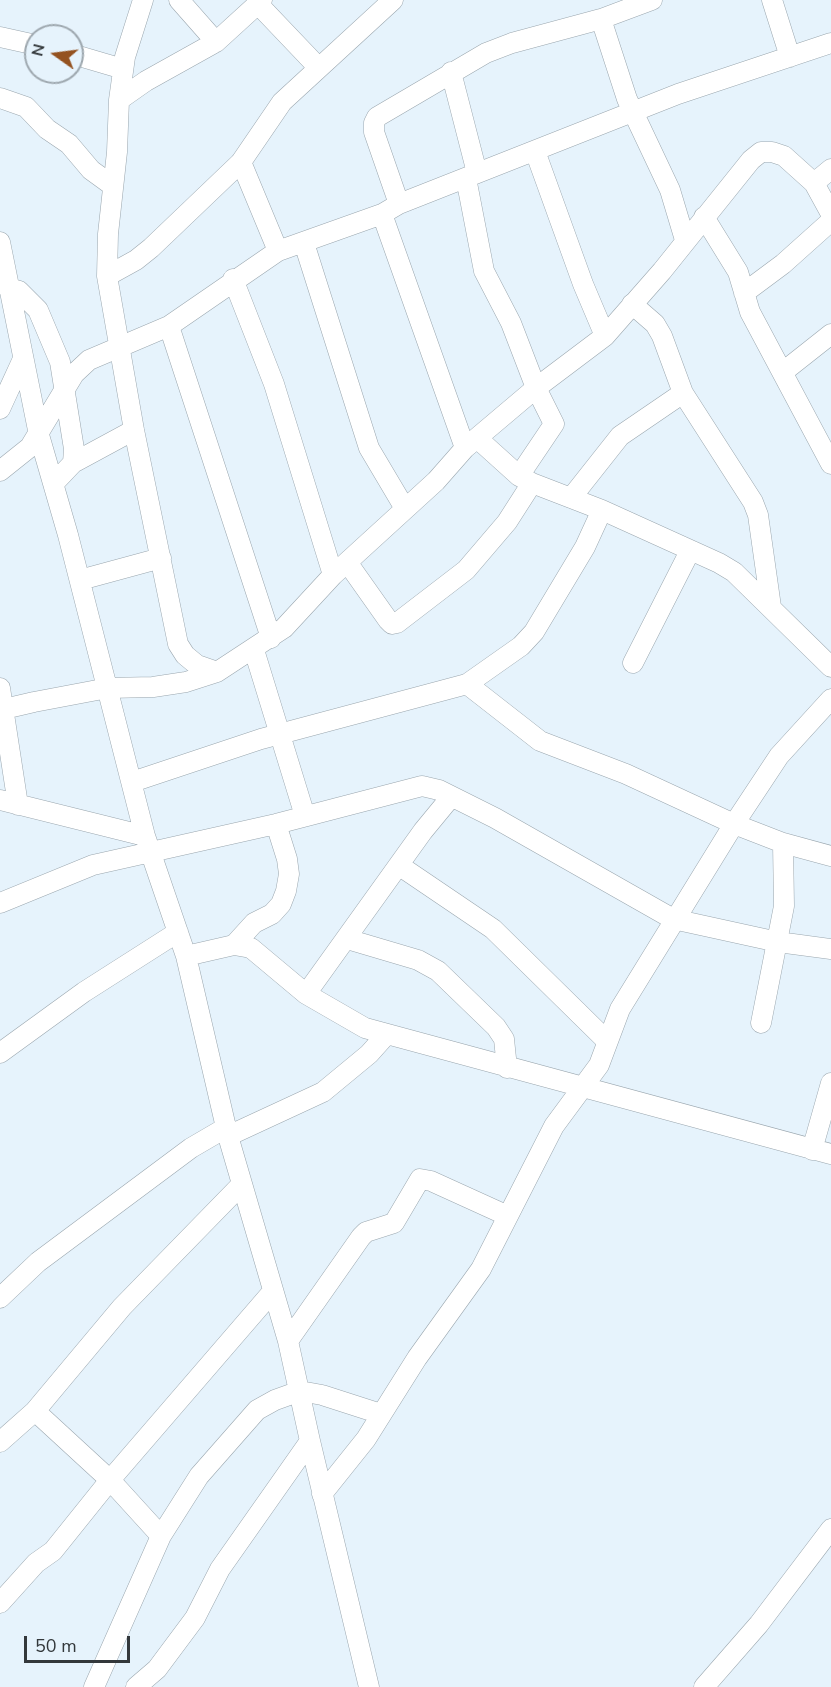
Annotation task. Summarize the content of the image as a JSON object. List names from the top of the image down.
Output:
{
  "scale_bar": "50 m",
  "north": "left"
}
